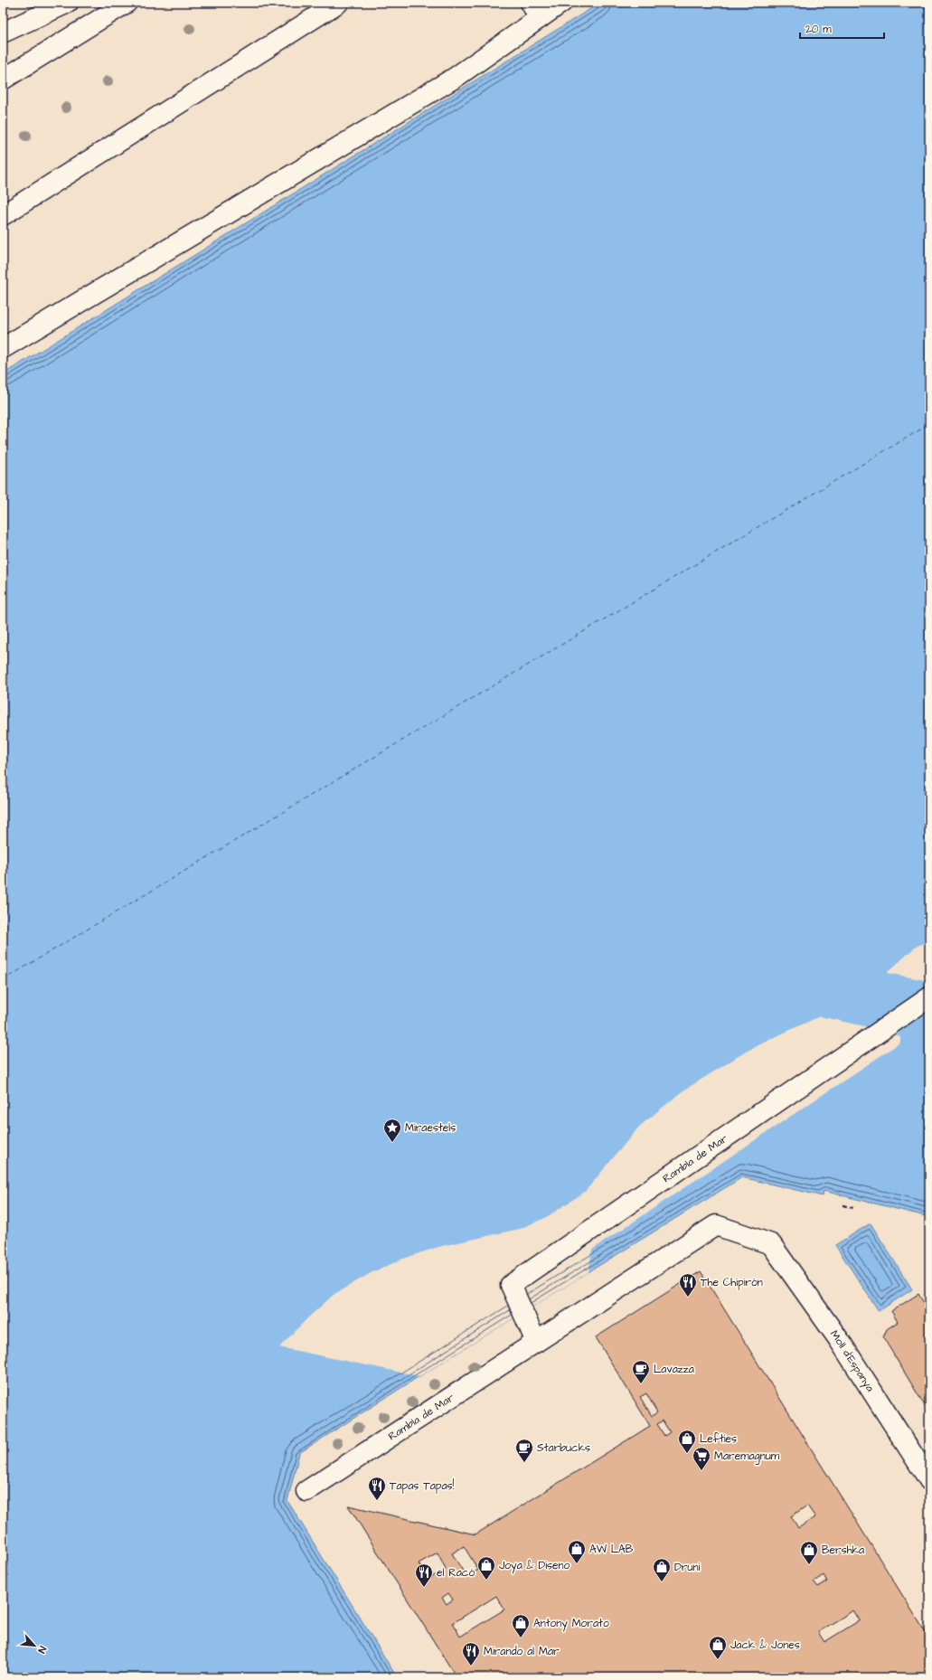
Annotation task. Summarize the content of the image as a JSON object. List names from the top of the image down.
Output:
{
  "streets": {
    "street": ["Rambla de Mar", "Moll d'Espanya"]
  },
  "crossings": [
    ["Rambla de Mar", "Moll d'Espanya"]
  ],
  "places": {
    "place": ["Miraestels"],
    "restaurant": [
      "The Chipirón",
      "Tapas Tapas!",
      "el Racó",
      "Mirando al Mar"
    ],
    "cafe": ["Lavazza", "Starbucks"],
    "shop": [
      "Lefties",
      "AW LAB",
      "Bershka",
      "Joya & Diseno",
      "Druni",
      "Antony Morato",
      "Jack & Jones"
    ],
    "supermarket": ["Maremagnum"]
  },
  "scale_bar": "20 m",
  "north": "bottom right"
}
